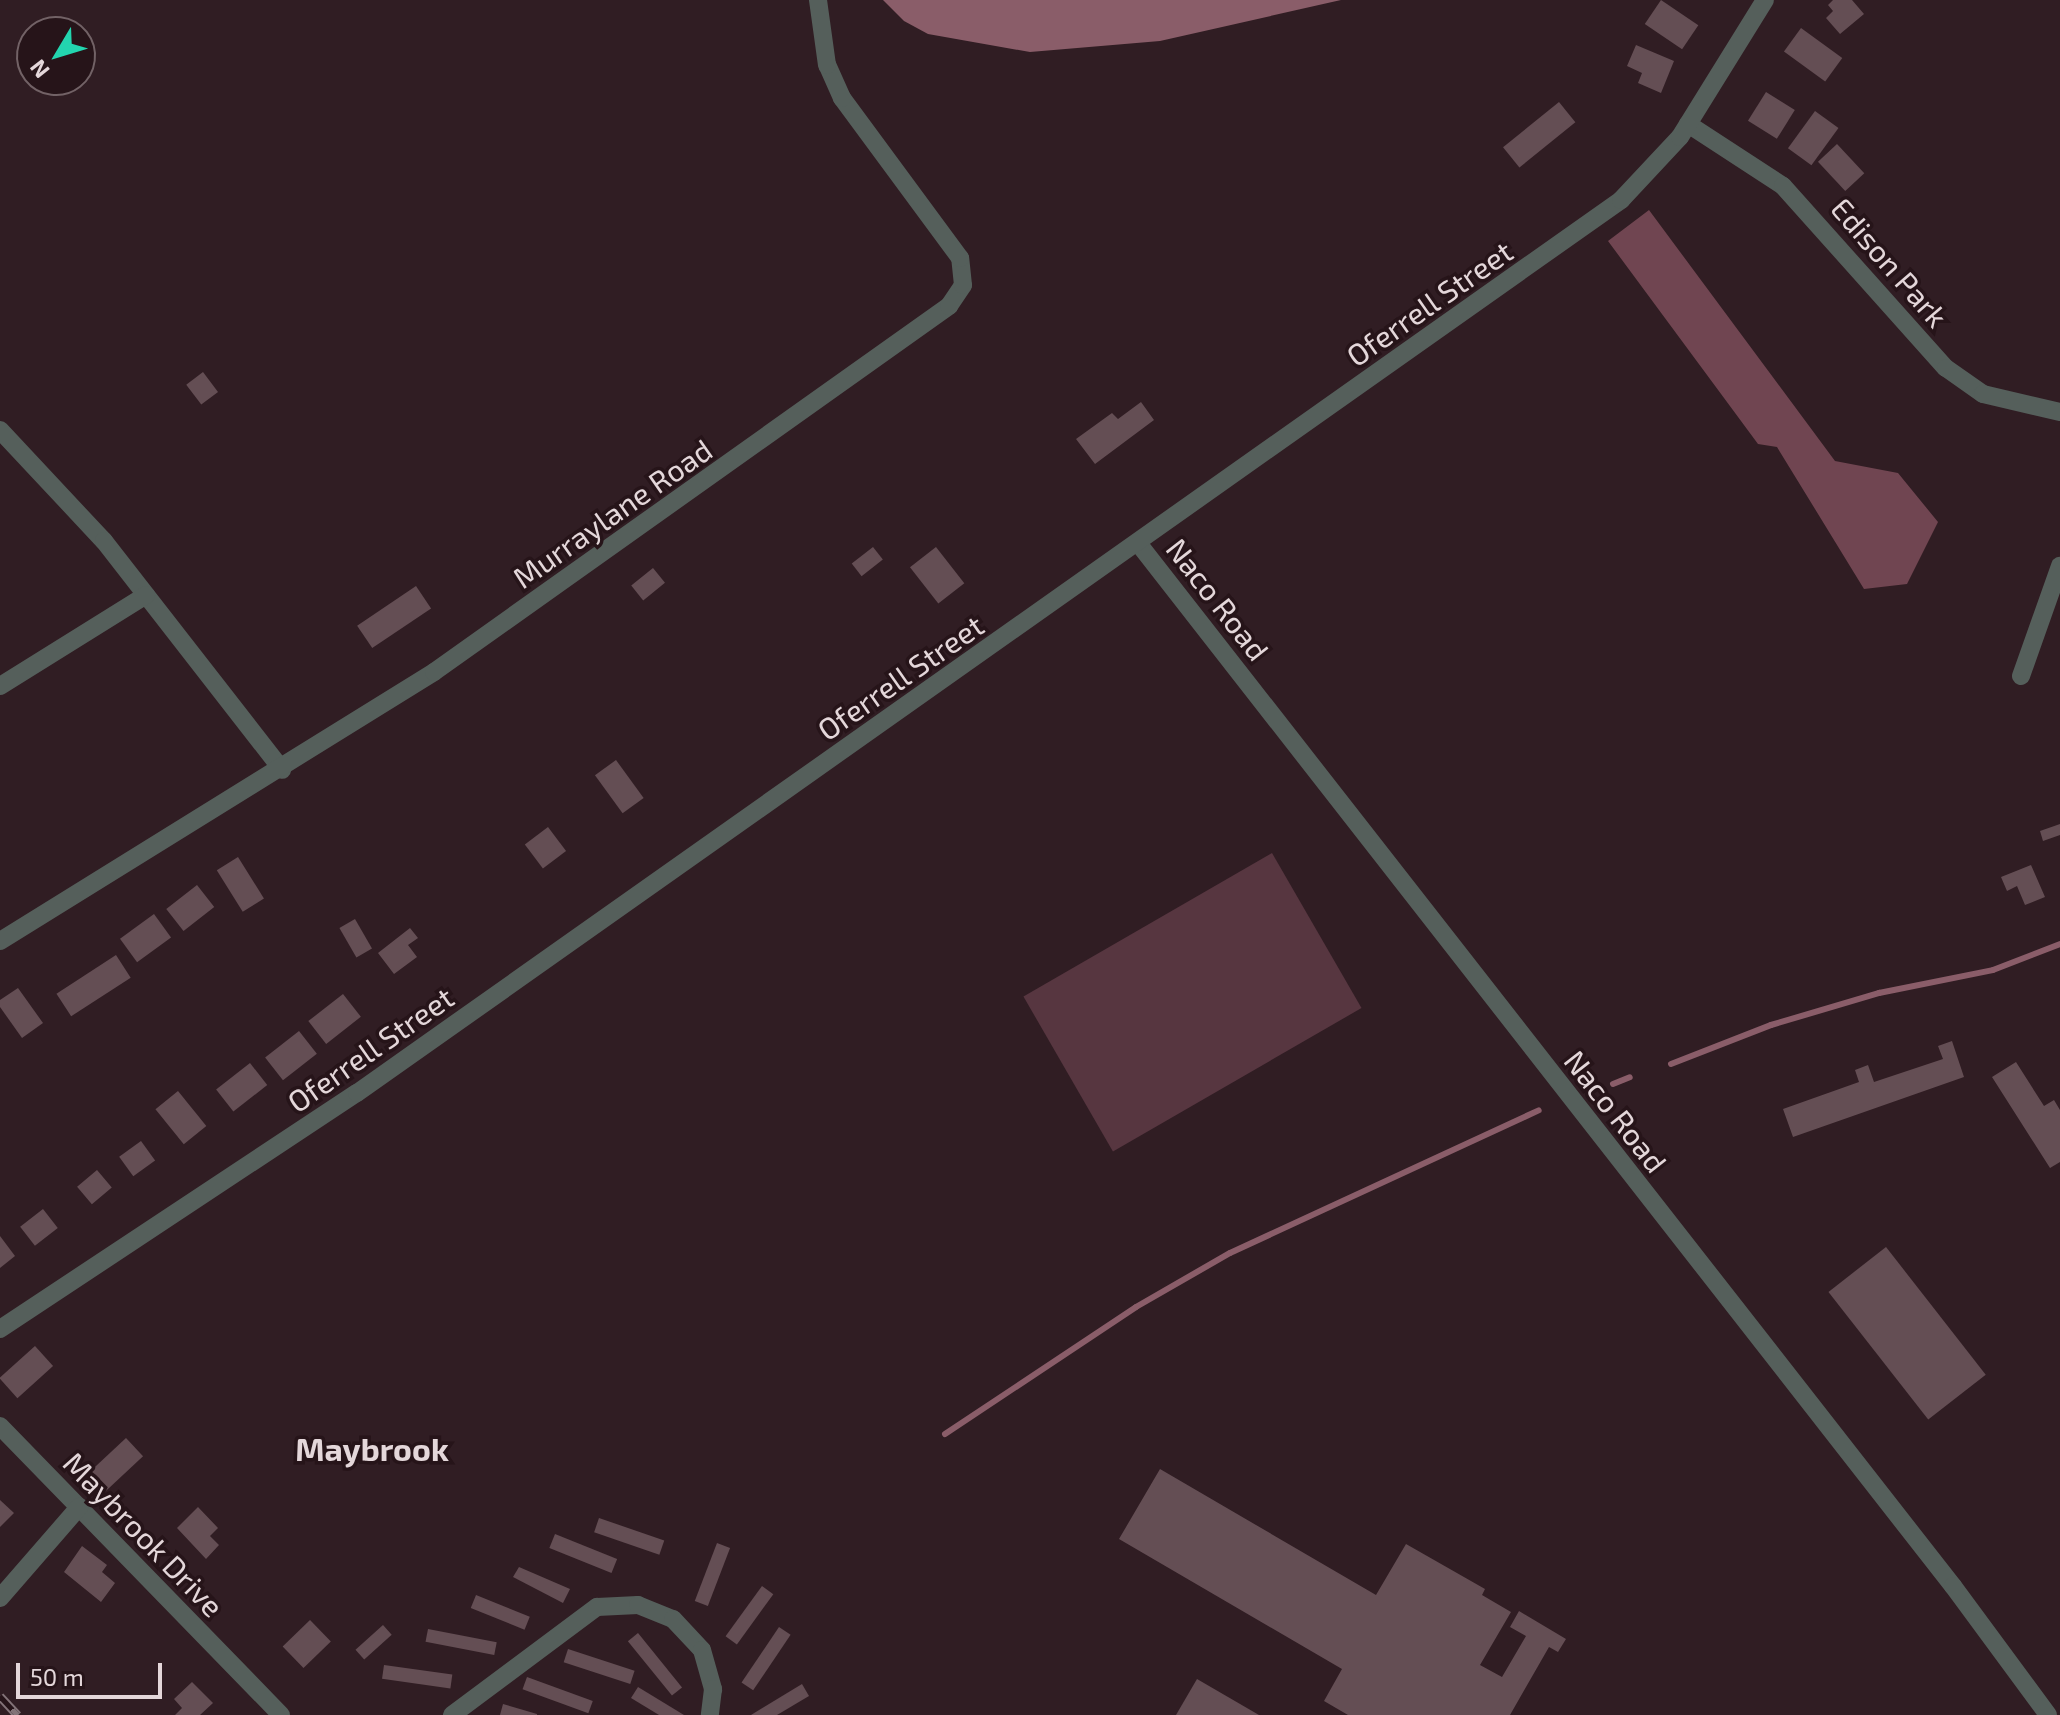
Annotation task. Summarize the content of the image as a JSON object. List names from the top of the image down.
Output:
{
  "streets": {
    "street": [
      "Edison Park",
      "Oferrell Street",
      "Murraylane Road",
      "Naco Road",
      "Maybrook Drive"
    ]
  },
  "crossings": [
    ["Edison Park", "Oferrell Street"],
    ["Oferrell Street", "Naco Road"]
  ],
  "districts": ["Maybrook"],
  "scale_bar": "50 m",
  "north": "bottom left"
}
